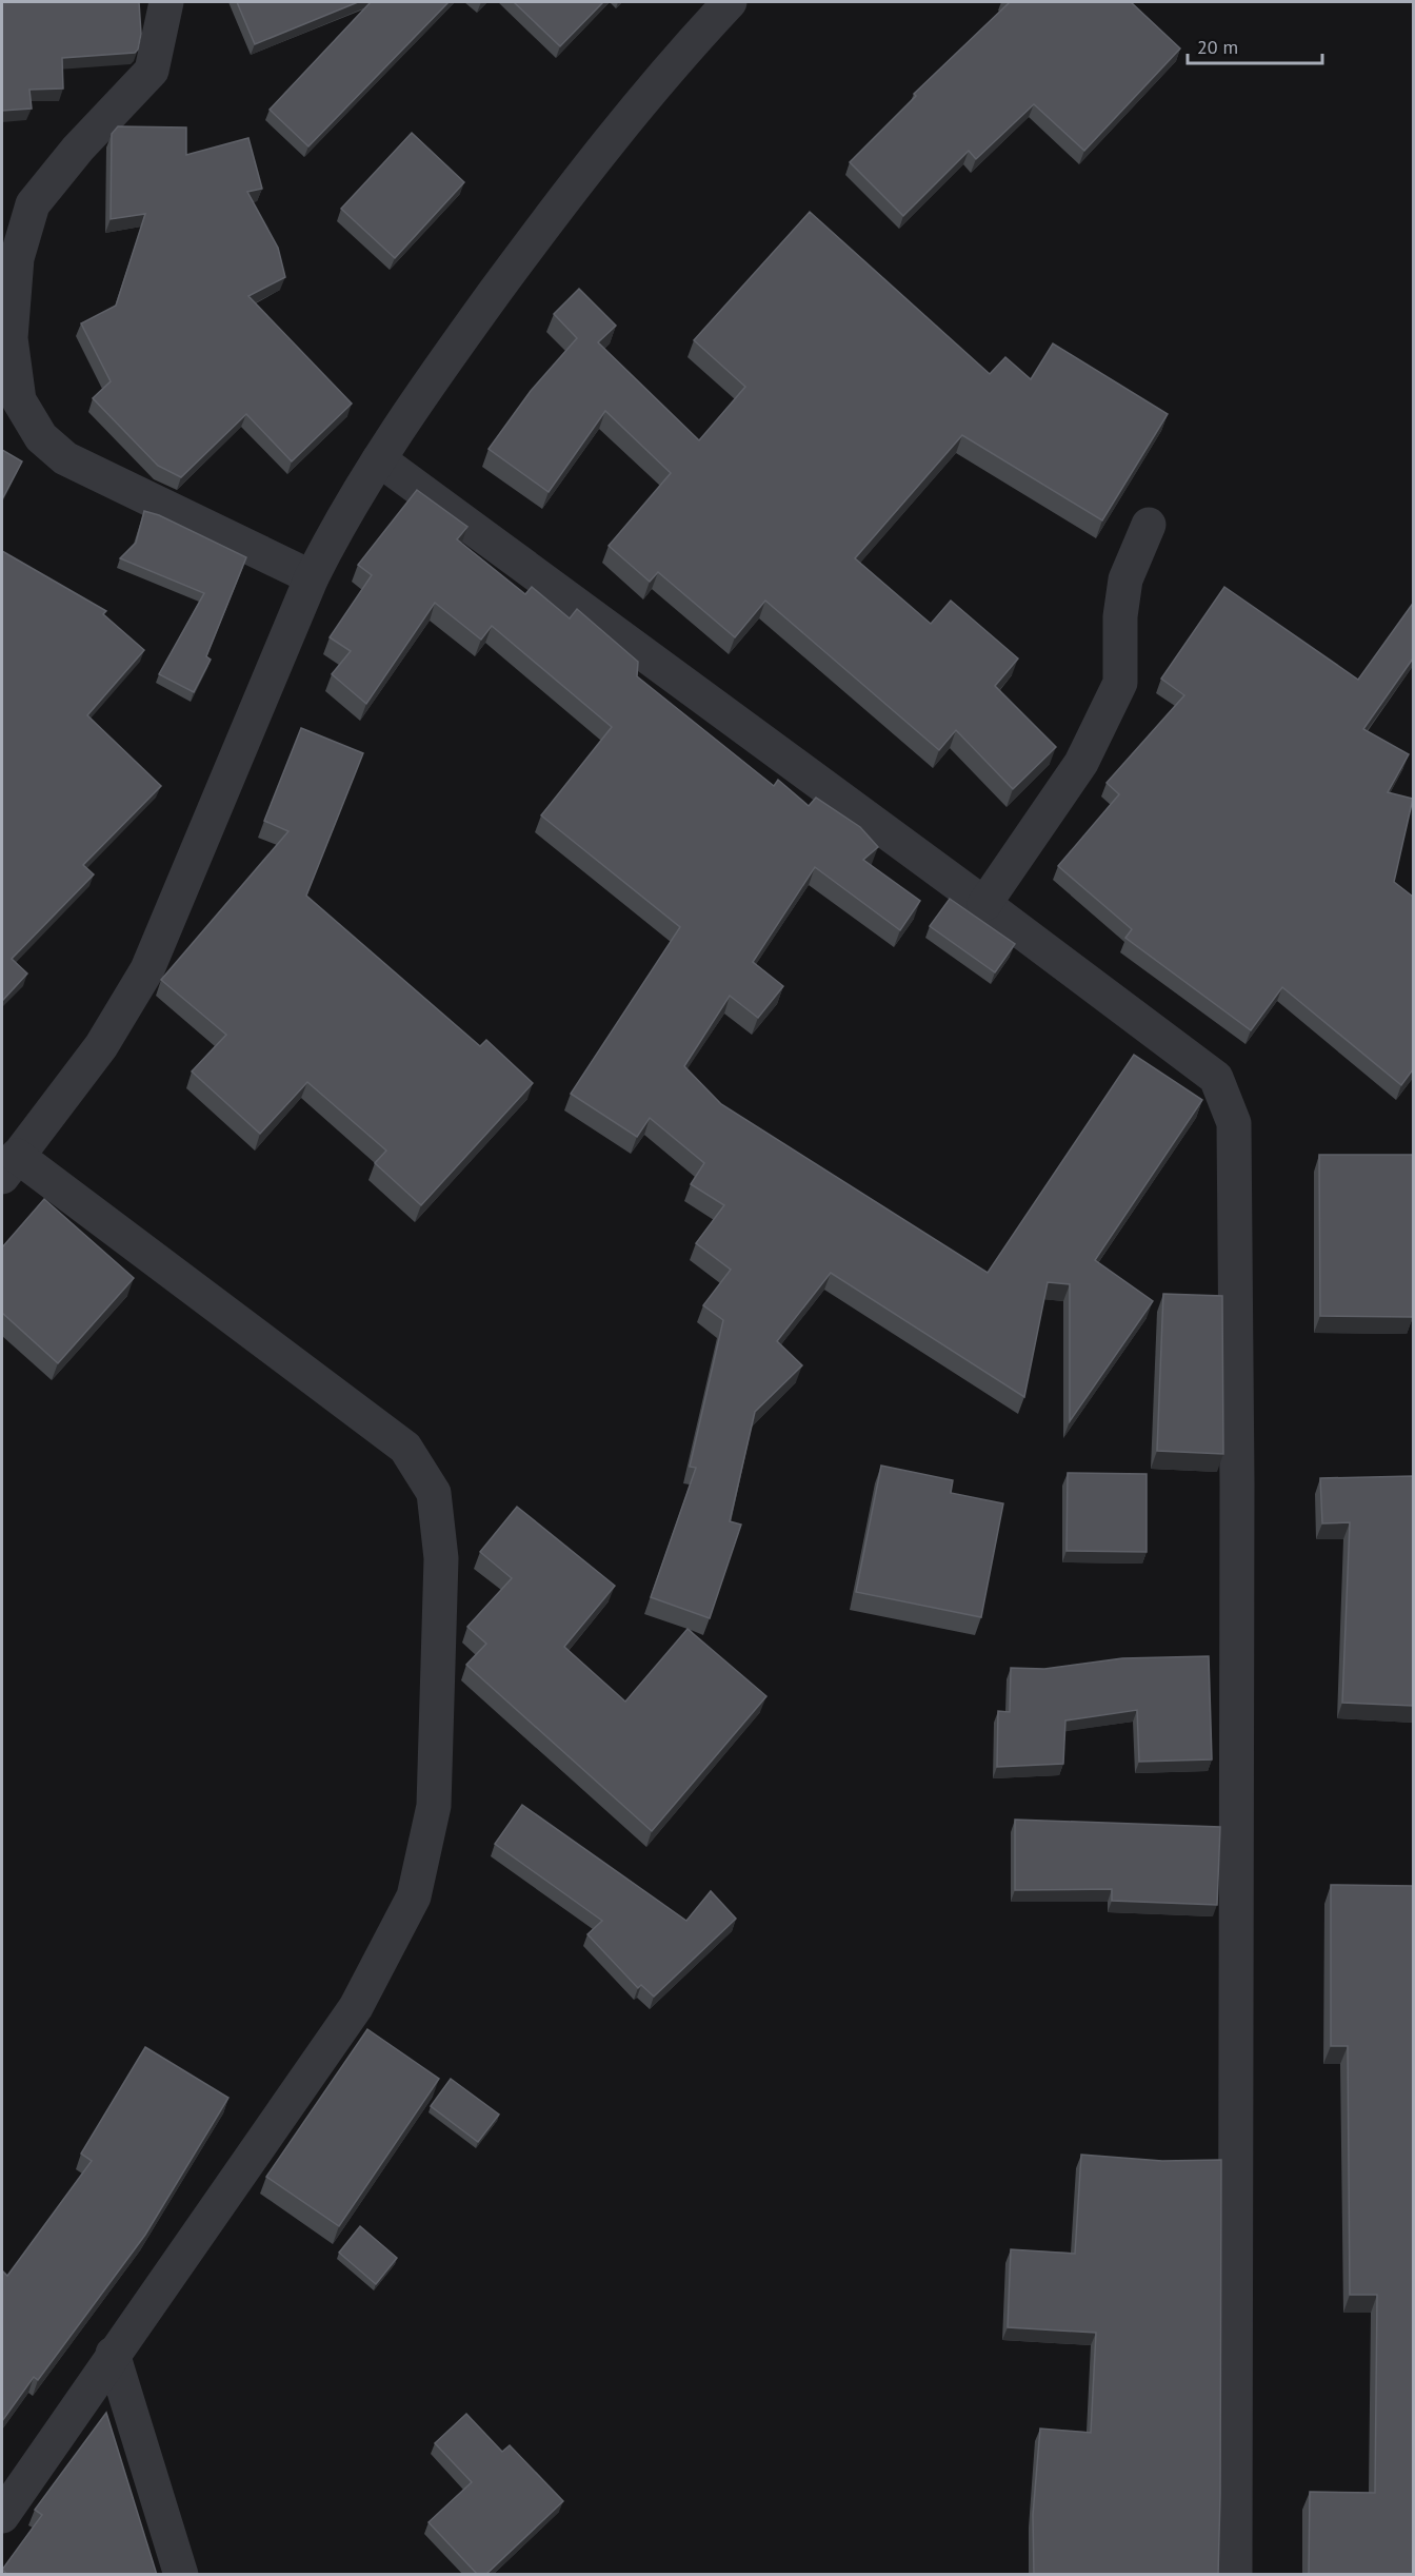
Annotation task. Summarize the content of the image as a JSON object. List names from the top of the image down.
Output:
{
  "scale_bar": "20 m"
}
